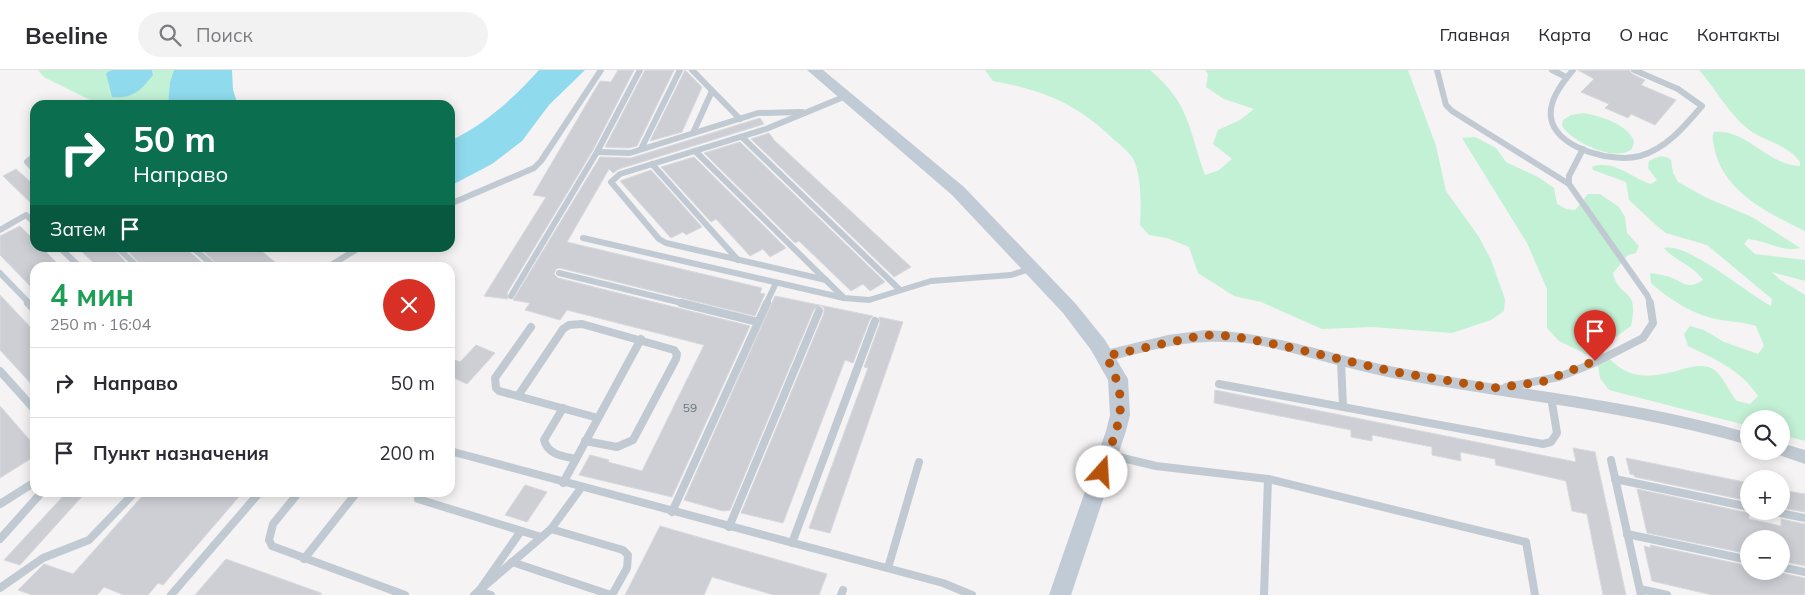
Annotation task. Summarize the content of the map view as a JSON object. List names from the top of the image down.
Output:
{
  "house_numbers": ["59"],
  "page": {
    "header": "Beeline",
    "search": "Поиск",
    "nav": [
      "Главная",
      "Карта",
      "О нас",
      "Контакты"
    ],
    "turn": ["50 m", "Направо"],
    "then": "Затем",
    "heading": ["4 мин", "250 m · 16:04"],
    "list": [
      {
        "name": "Направо",
        "value": "50 m"
      },
      {
        "name": "Пункт назначения",
        "value": "200 m"
      }
    ],
    "map_buttons": ["+", "−"]
  }
}
